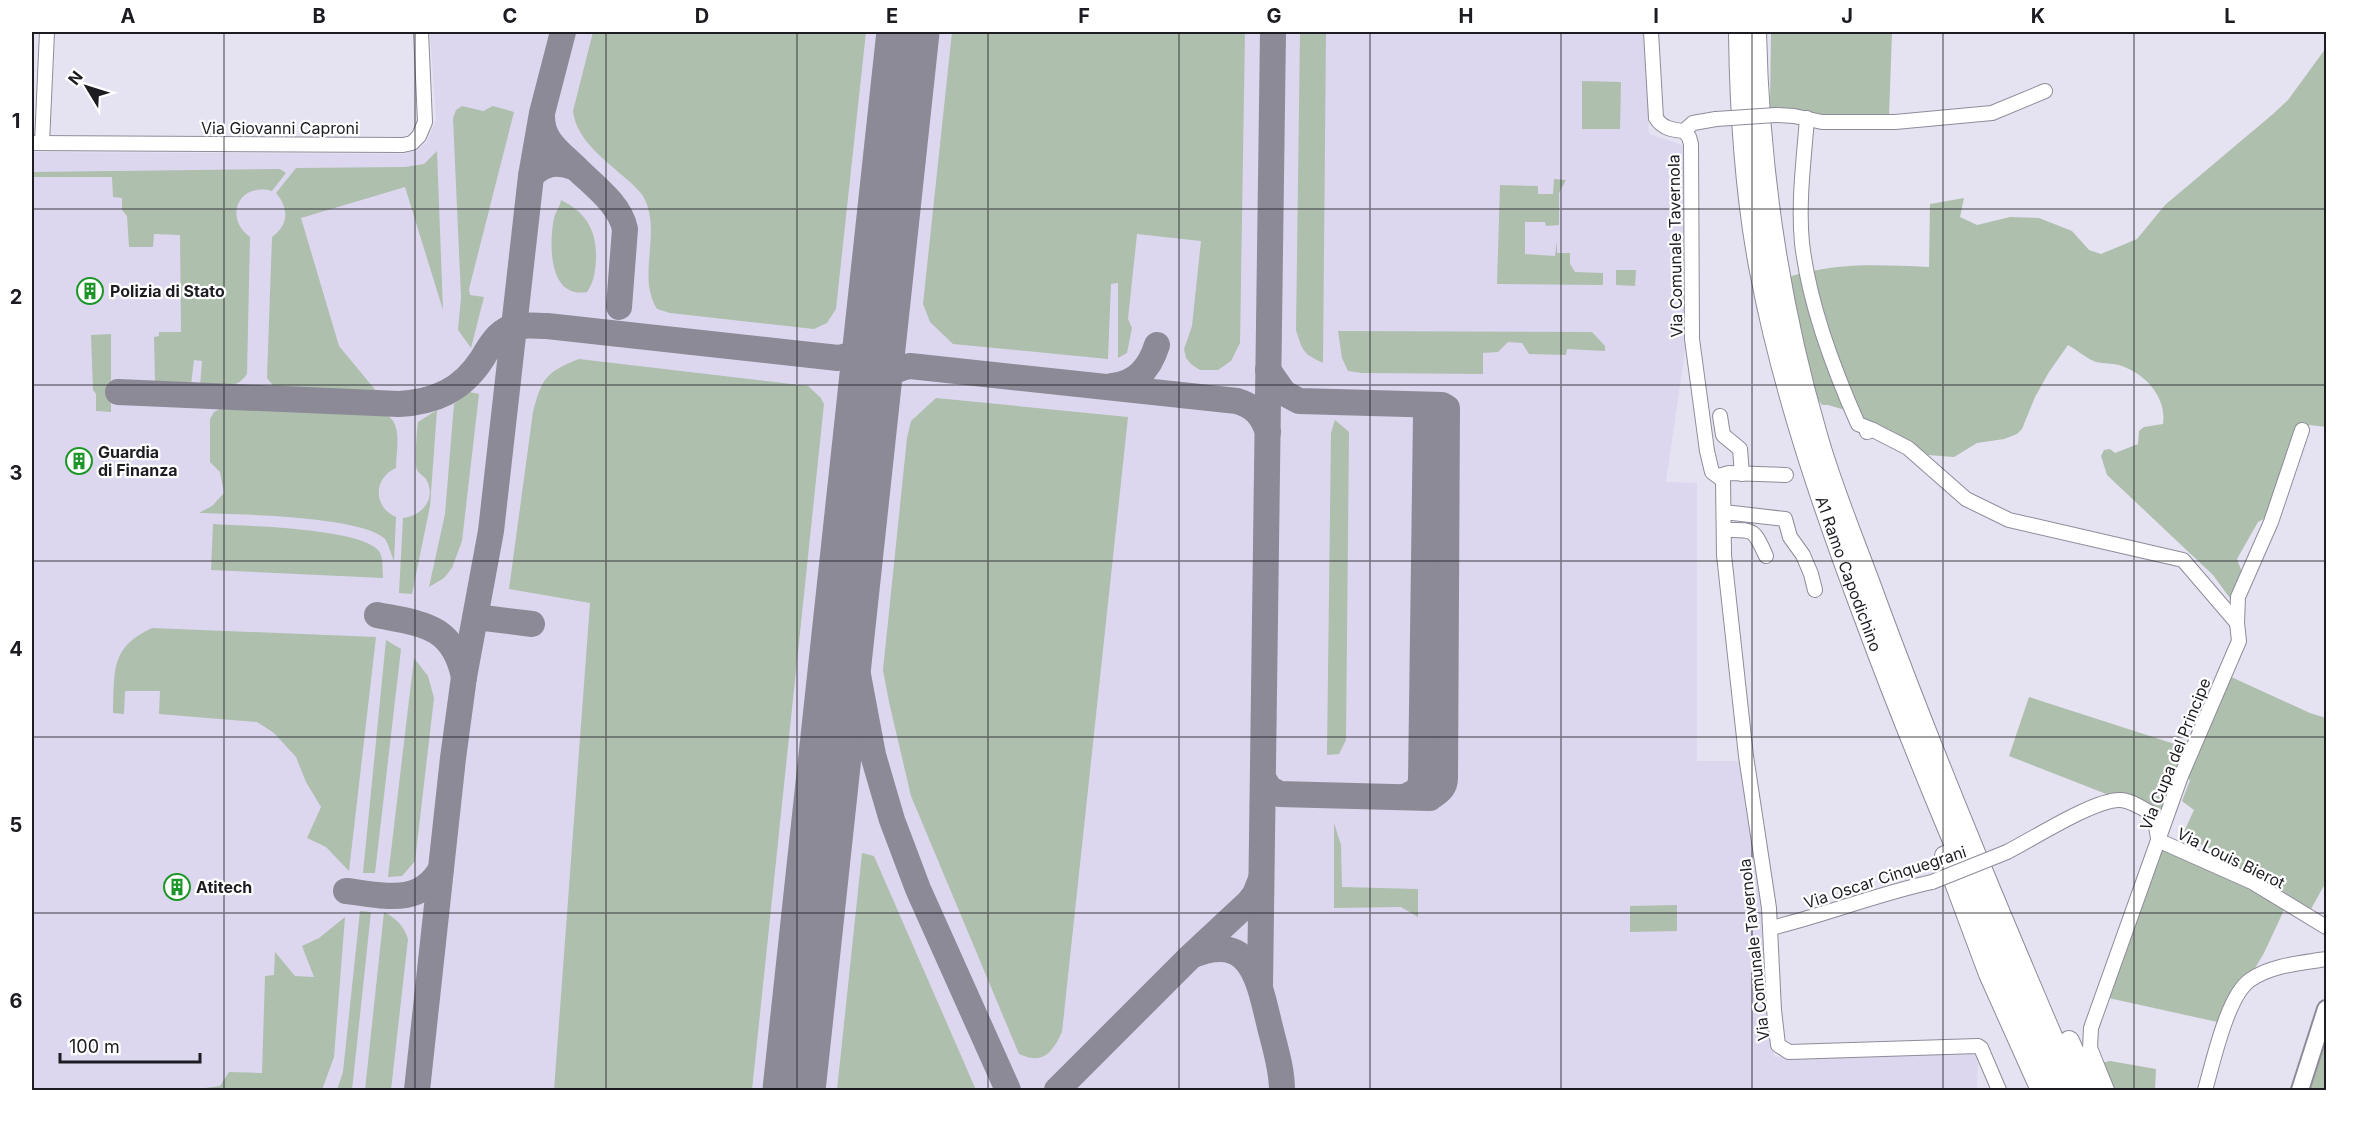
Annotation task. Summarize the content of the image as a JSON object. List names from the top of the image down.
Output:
{
  "streets": {
    "highway": ["A1 Ramo Capodichino"],
    "street": [
      "Via Giovanni Caproni",
      "Via Comunale Tavernola",
      "Via Cupa del Principe",
      "Via Louis Bierot",
      "Via Oscar Cinquegrani"
    ]
  },
  "crossings": [
    ["Via Comunale Tavernola", "Via Oscar Cinquegrani"],
    ["Via Cupa del Principe", "Via Louis Bierot"],
    ["Via Louis Bierot", "Via Oscar Cinquegrani"]
  ],
  "places": {
    "building": ["Polizia di Stato", "Guardia di Finanza", "Atitech"]
  },
  "scale_bar": "100 m",
  "north": "top left",
  "grid": {
    "columns": [
      "A",
      "B",
      "C",
      "D",
      "E",
      "F",
      "G",
      "H",
      "I",
      "J",
      "K",
      "L"
    ],
    "rows": [
      "1",
      "2",
      "3",
      "4",
      "5",
      "6"
    ]
  }
}
